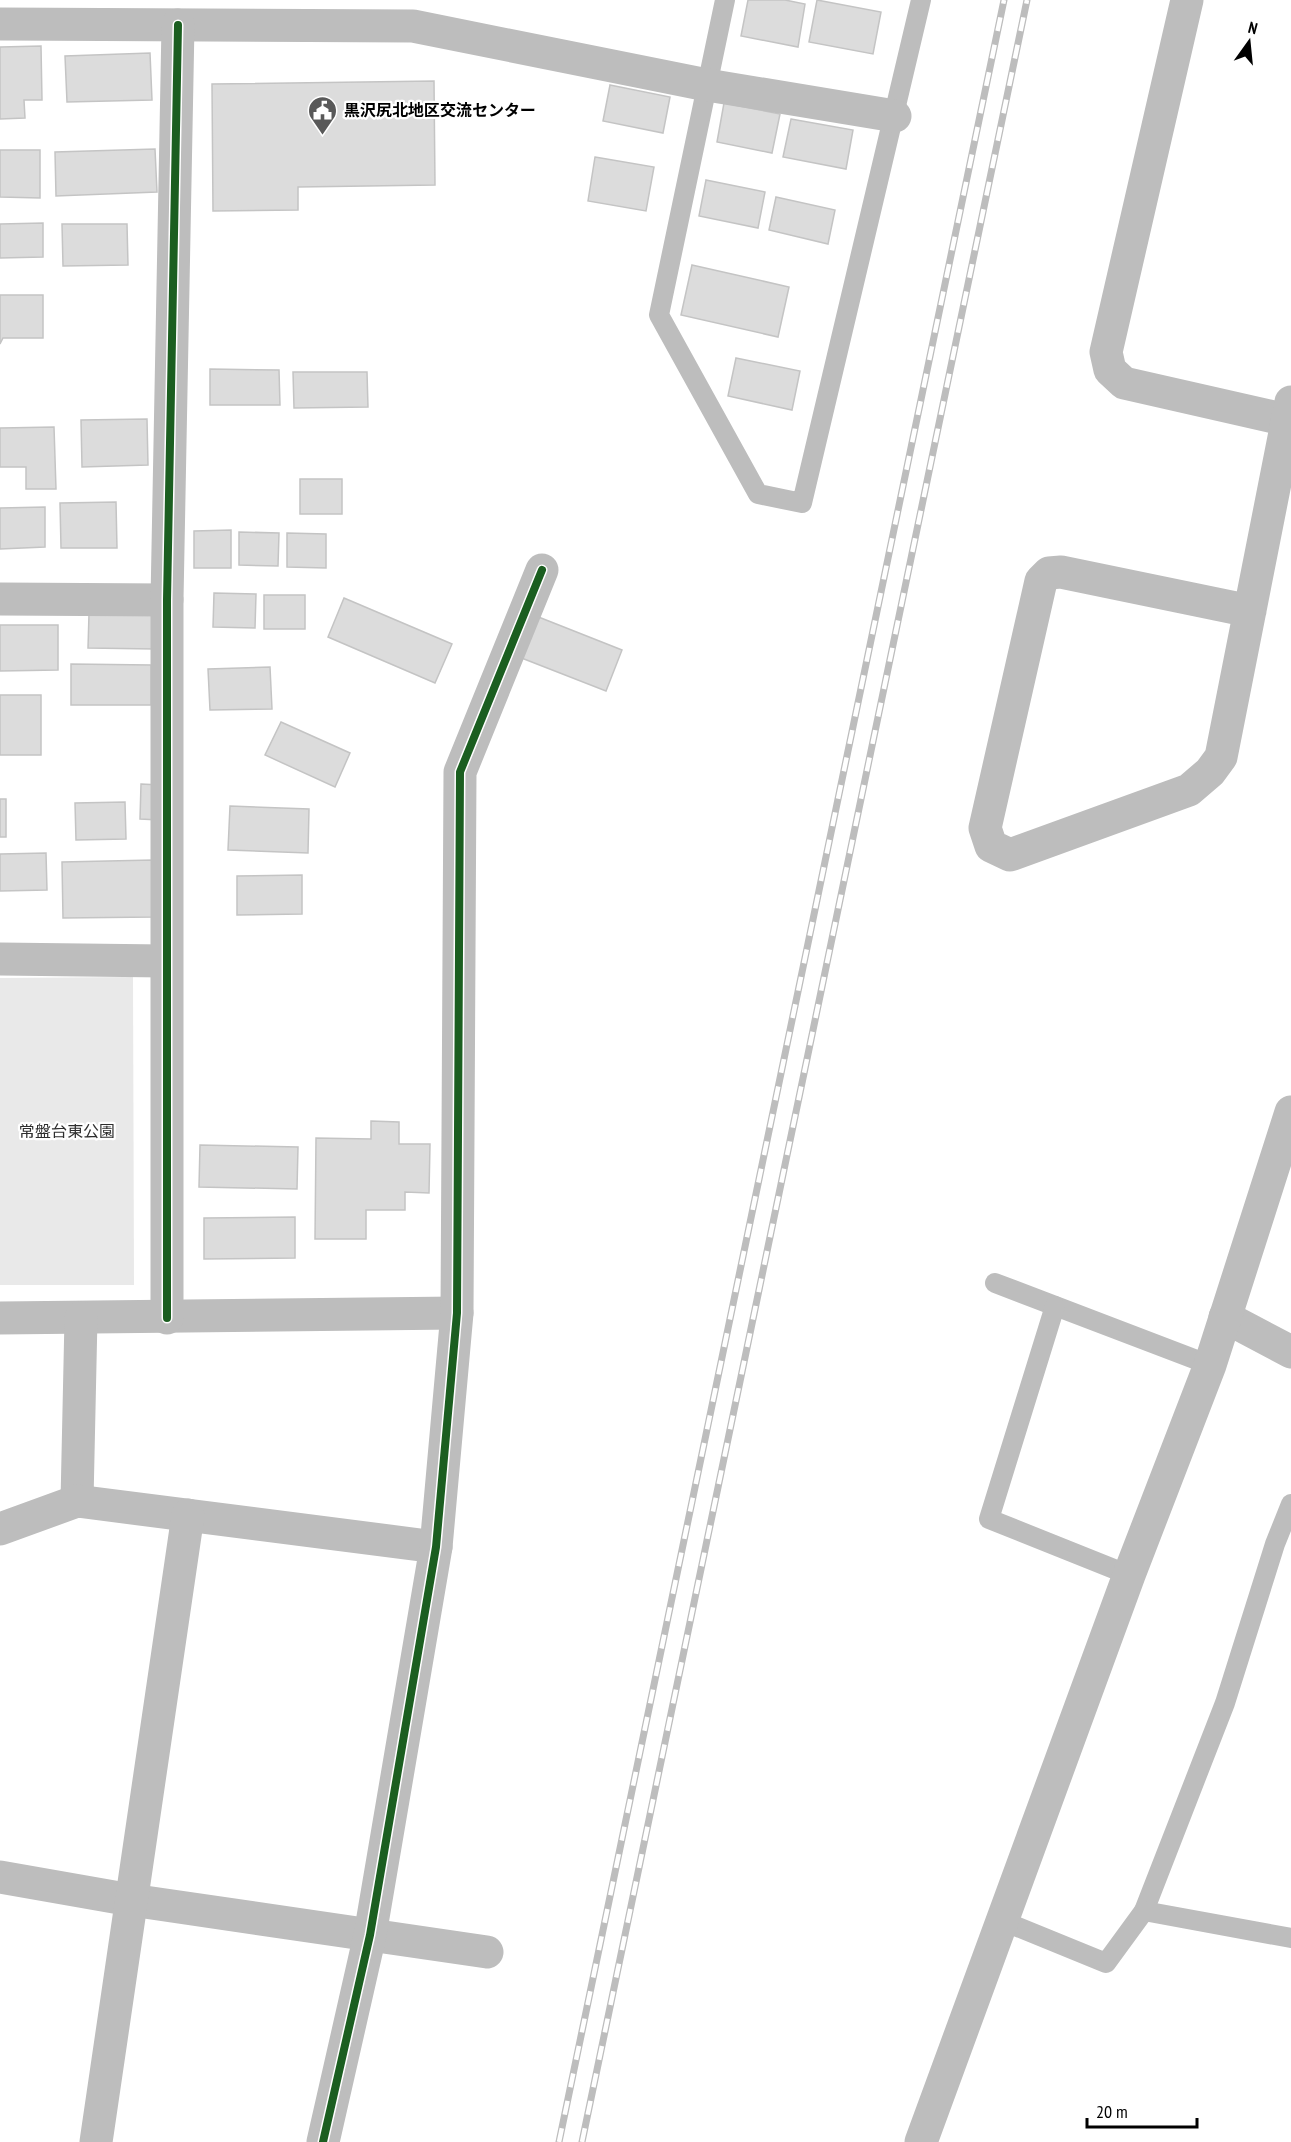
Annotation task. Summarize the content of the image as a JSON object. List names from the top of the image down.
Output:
{
  "parks": ["常盤台東公園"],
  "places": {
    "public building": ["黒沢尻北地区交流センター"]
  },
  "scale_bar": "20 m",
  "north": "top"
}
